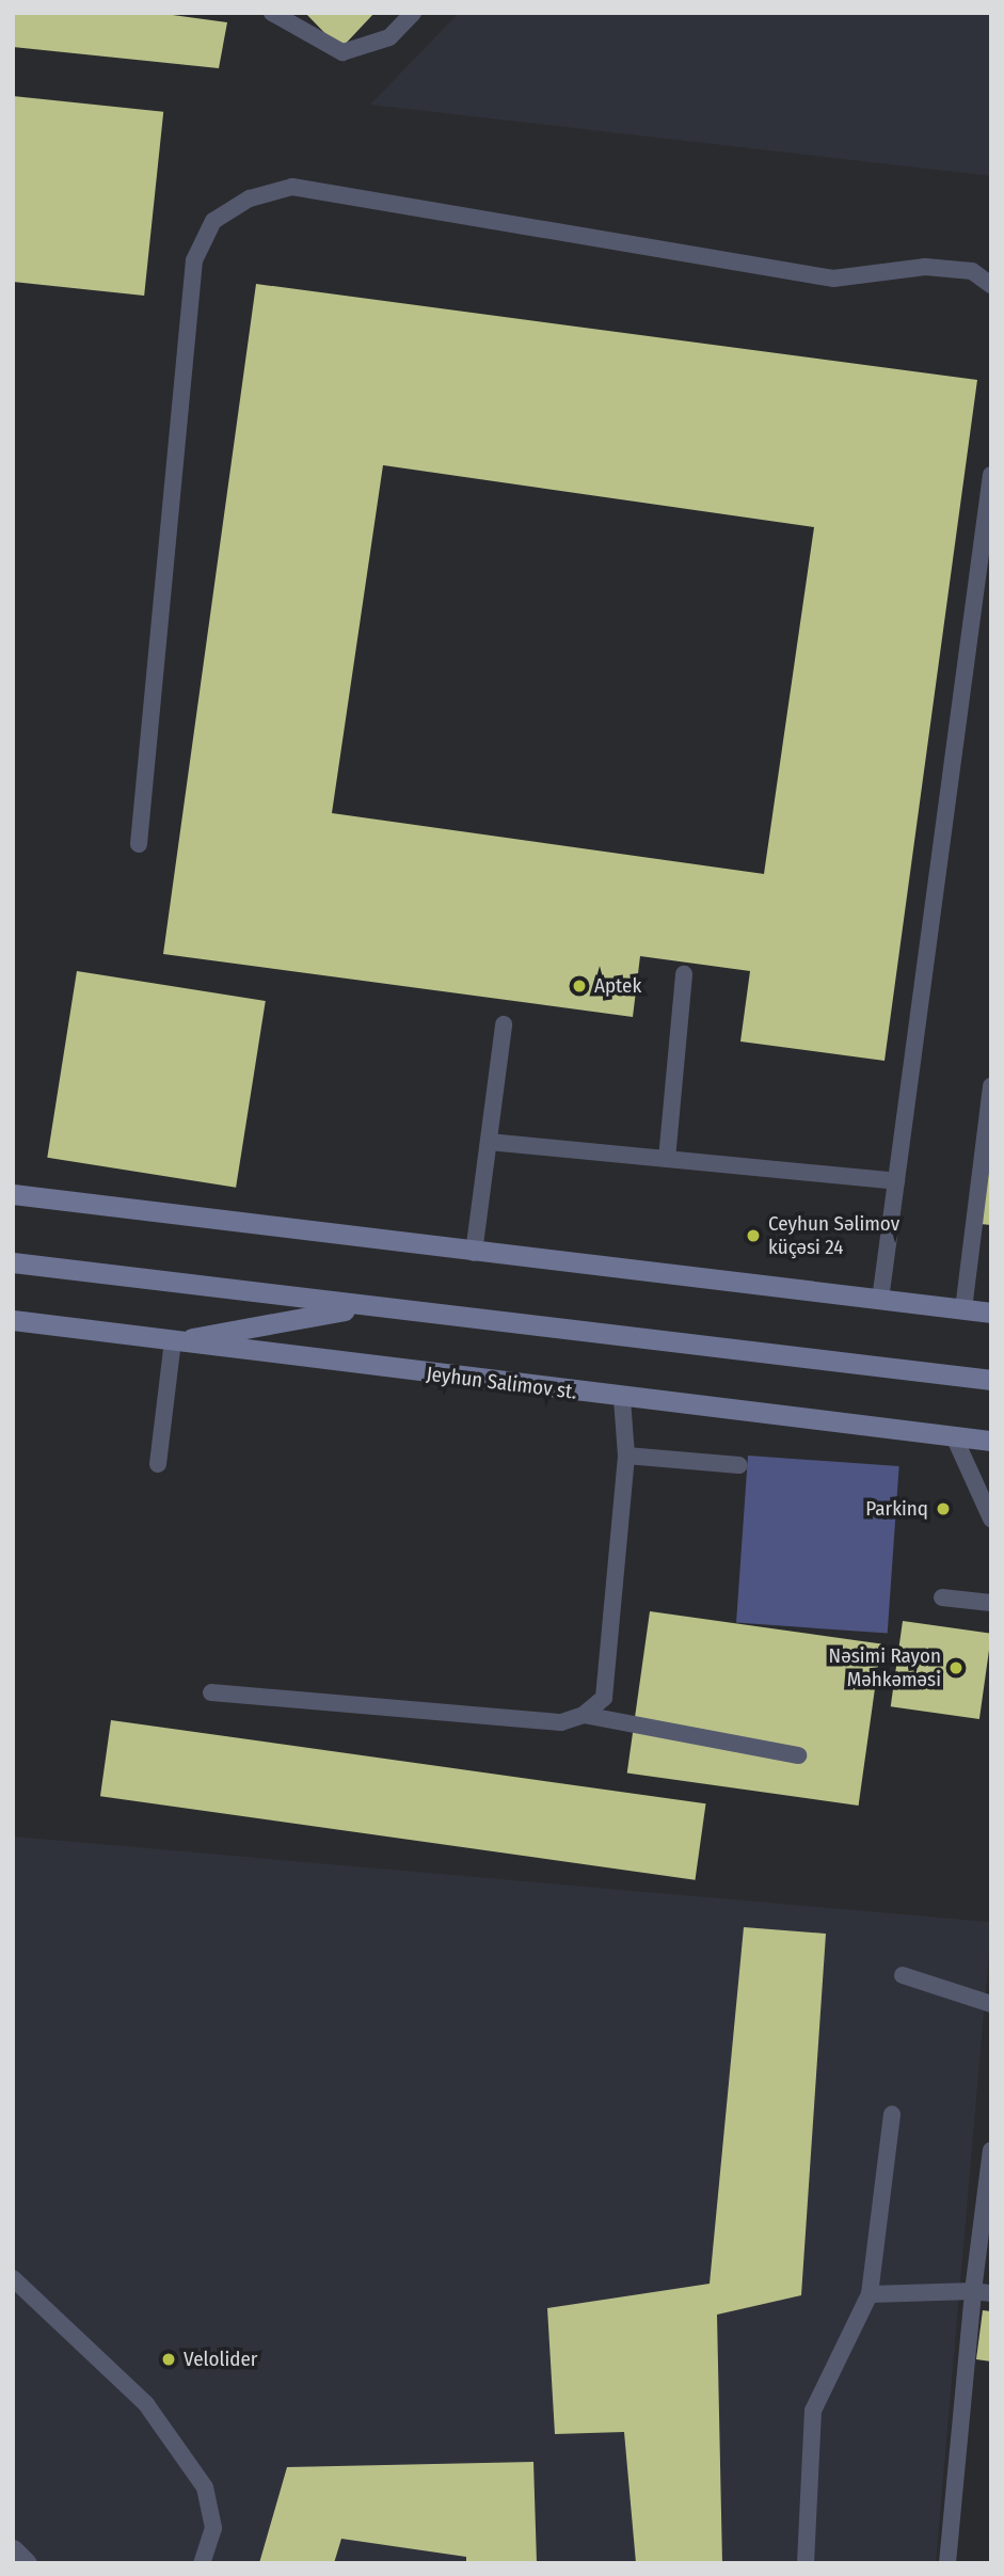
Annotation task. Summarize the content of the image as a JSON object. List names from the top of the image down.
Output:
{
  "streets": {
    "main road": ["Jeyhun Salimov st."]
  },
  "places": [
    "Aptek",
    "Ceyhun Səlimov küçəsi 24",
    "Parkinq",
    "Nəsimi Rayon Məhkəməsi",
    "Velolider"
  ]
}
